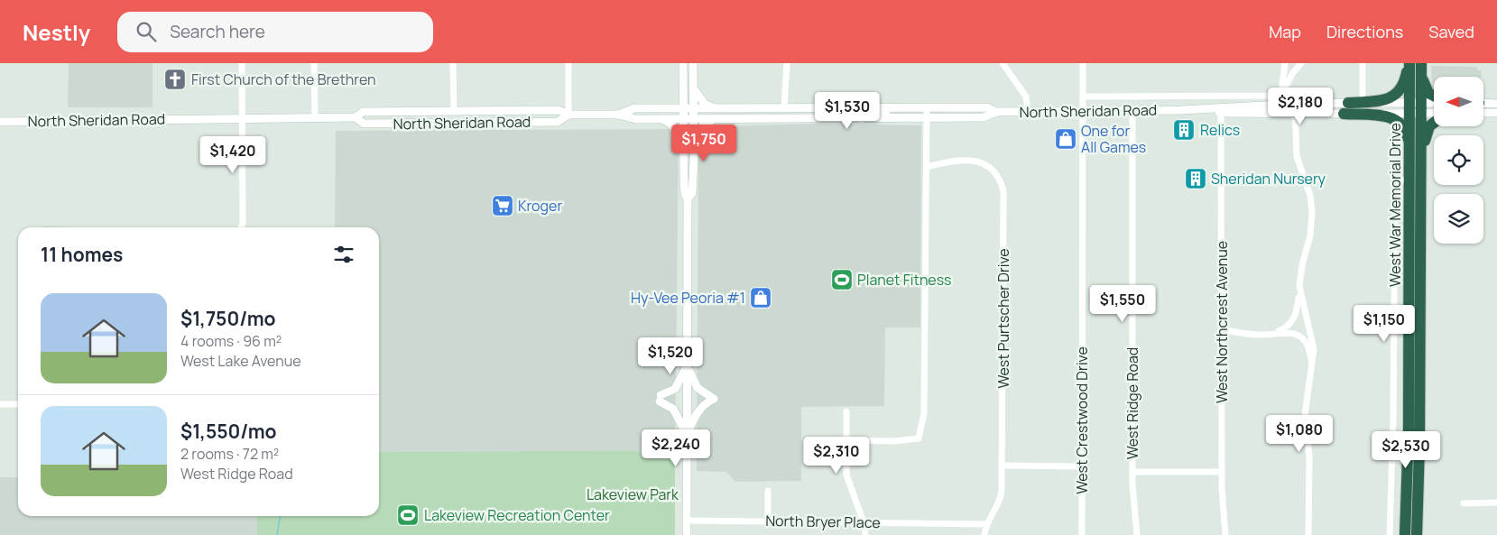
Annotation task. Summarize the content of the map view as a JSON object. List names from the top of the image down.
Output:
{
  "streets": {
    "highway": ["West War Memorial Drive"],
    "main road": ["North Sheridan Road"],
    "street": [
      "West Purtscher Drive",
      "West Northcrest Avenue",
      "West Ridge Road",
      "West Crestwood Drive",
      "North Bryer Place"
    ]
  },
  "crossings": [
    ["North Sheridan Road", "West War Memorial Drive"],
    ["North Sheridan Road", "West Northcrest Avenue"],
    ["North Sheridan Road", "West Ridge Road"],
    ["North Sheridan Road", "West Crestwood Drive"],
    ["West Purtscher Drive", "North Bryer Place"]
  ],
  "parks": ["Lakeview Park"],
  "places": {
    "church": ["First Church of the Brethren"],
    "building": ["Relics", "Sheridan Nursery"],
    "shop": ["One for All Games", "Hy-Vee Peoria #1"],
    "supermarket": ["Kroger"],
    "sports": ["Planet Fitness", "Lakeview Recreation Center"]
  },
  "north": "left",
  "page": {
    "header": "Nestly",
    "search": "Search here",
    "nav": ["Map", "Directions", "Saved"],
    "price": [
      "$2,180",
      "$1,530",
      "$1,750",
      "$1,420",
      "$1,550",
      "$1,150",
      "$1,520",
      "$1,080",
      "$2,240",
      "$2,530",
      "$2,310"
    ],
    "heading": "11 homes",
    "list": [
      {
        "name": "$1,750/mo",
        "note": "4 rooms · 96 m² · West Lake Avenue"
      },
      {
        "name": "$1,550/mo",
        "note": "2 rooms · 72 m² · West Ridge Road"
      }
    ]
  }
}
